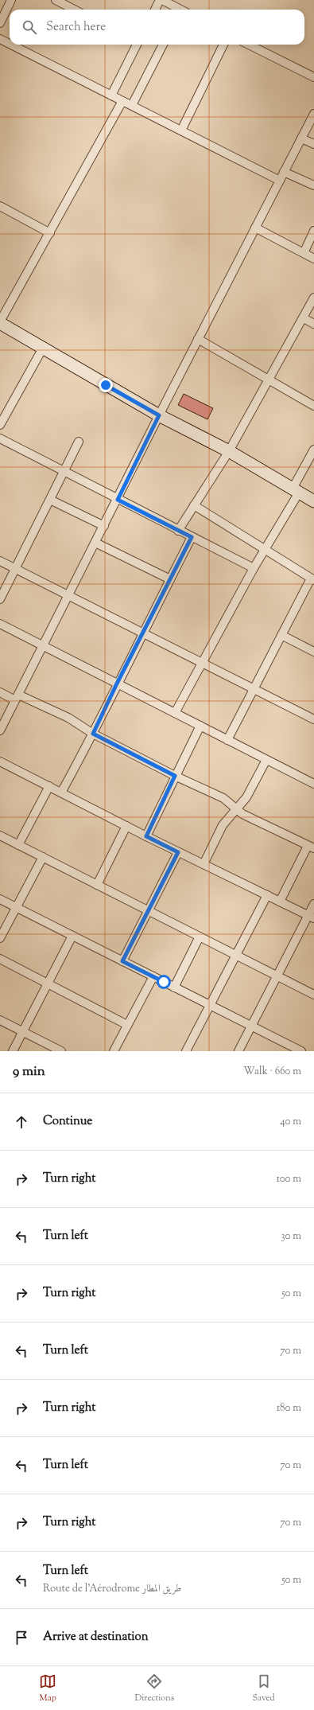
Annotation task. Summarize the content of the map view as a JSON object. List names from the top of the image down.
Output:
{
  "page": {
    "search": "Search here",
    "heading": ["9 min", "Walk · 660 m"],
    "list": [
      ["Continue", "40 m"],
      ["Turn right", "100 m"],
      ["Turn left", "30 m"],
      ["Turn right", "50 m"],
      ["Turn left", "70 m"],
      ["Turn right", "180 m"],
      ["Turn left", "70 m"],
      ["Turn right", "70 m"],
      ["Turn left", "Route de l'Aérodrome طريق المطار", "50 m"],
      "Arrive at destination"
    ],
    "nav": ["Map", "Directions", "Saved"]
  }
}
